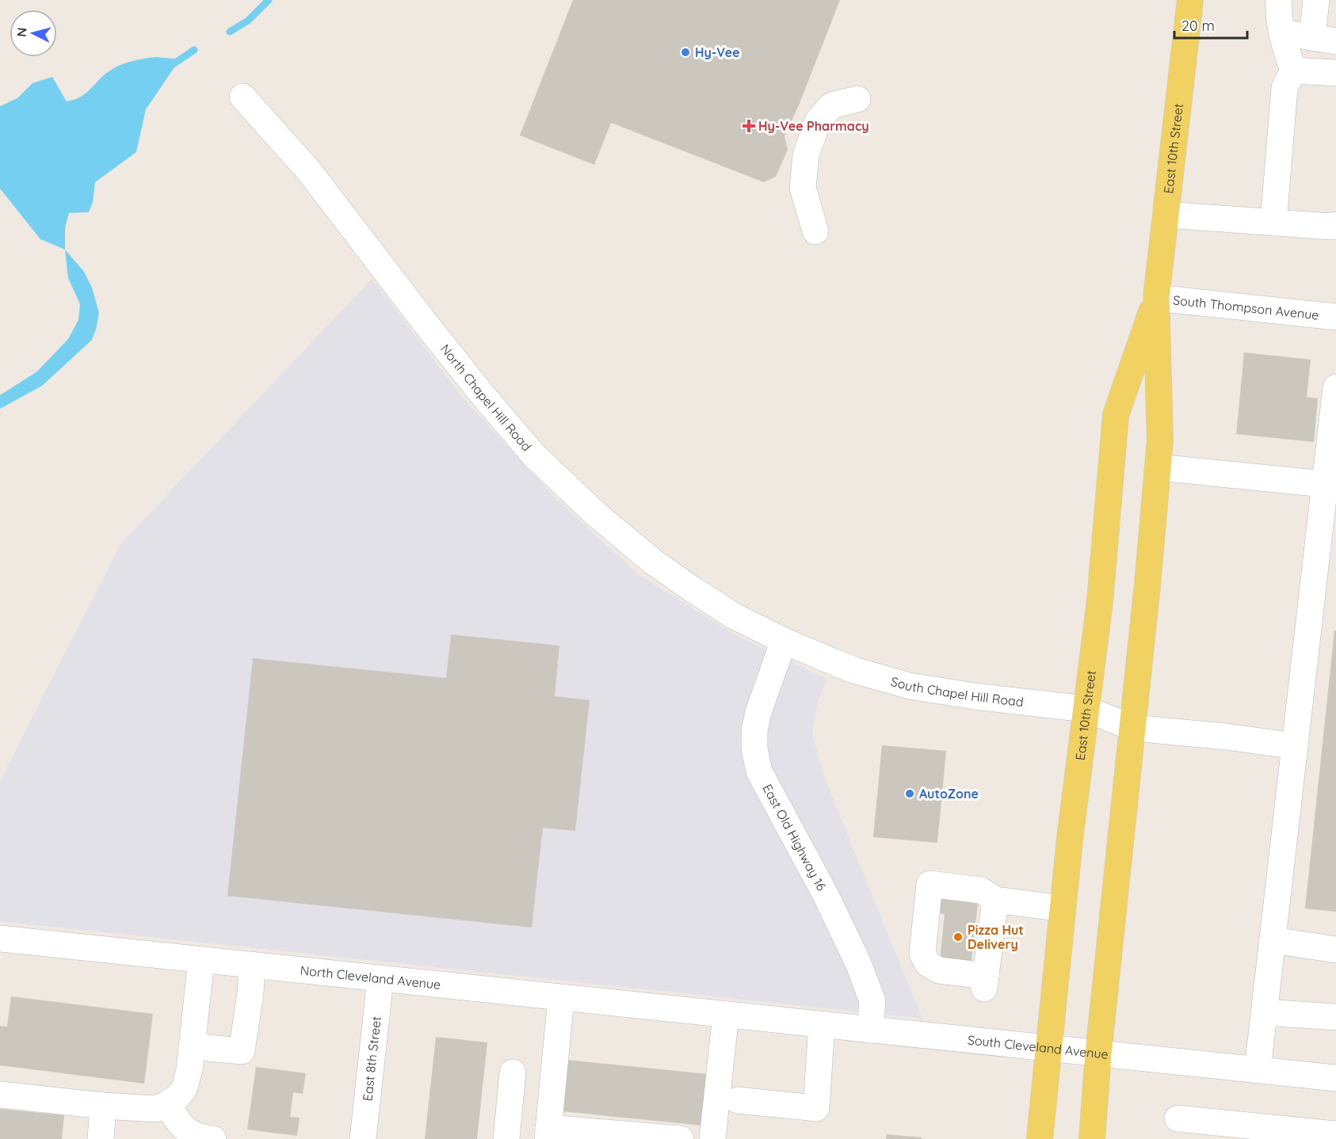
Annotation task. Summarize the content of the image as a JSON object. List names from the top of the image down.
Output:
{
  "streets": {
    "main road": ["East 10th Street"],
    "street": [
      "South Thompson Avenue",
      "North Chapel Hill Road",
      "South Chapel Hill Road",
      "East Old Highway 16",
      "North Cleveland Avenue",
      "South Cleveland Avenue",
      "East 8th Street"
    ]
  },
  "crossings": [
    ["East 10th Street", "South Thompson Avenue"],
    ["East 10th Street", "South Chapel Hill Road"],
    ["East 10th Street", "South Cleveland Avenue"],
    ["North Chapel Hill Road", "South Chapel Hill Road"],
    ["North Chapel Hill Road", "East Old Highway 16"],
    ["South Chapel Hill Road", "East Old Highway 16"],
    ["East Old Highway 16", "South Cleveland Avenue"],
    ["North Cleveland Avenue", "South Cleveland Avenue"],
    ["North Cleveland Avenue", "East 8th Street"]
  ],
  "places": {
    "other": ["Hy-Vee", "AutoZone", "Pizza Hut Delivery"],
    "health": ["Hy-Vee Pharmacy"]
  },
  "scale_bar": "20 m",
  "north": "left"
}
